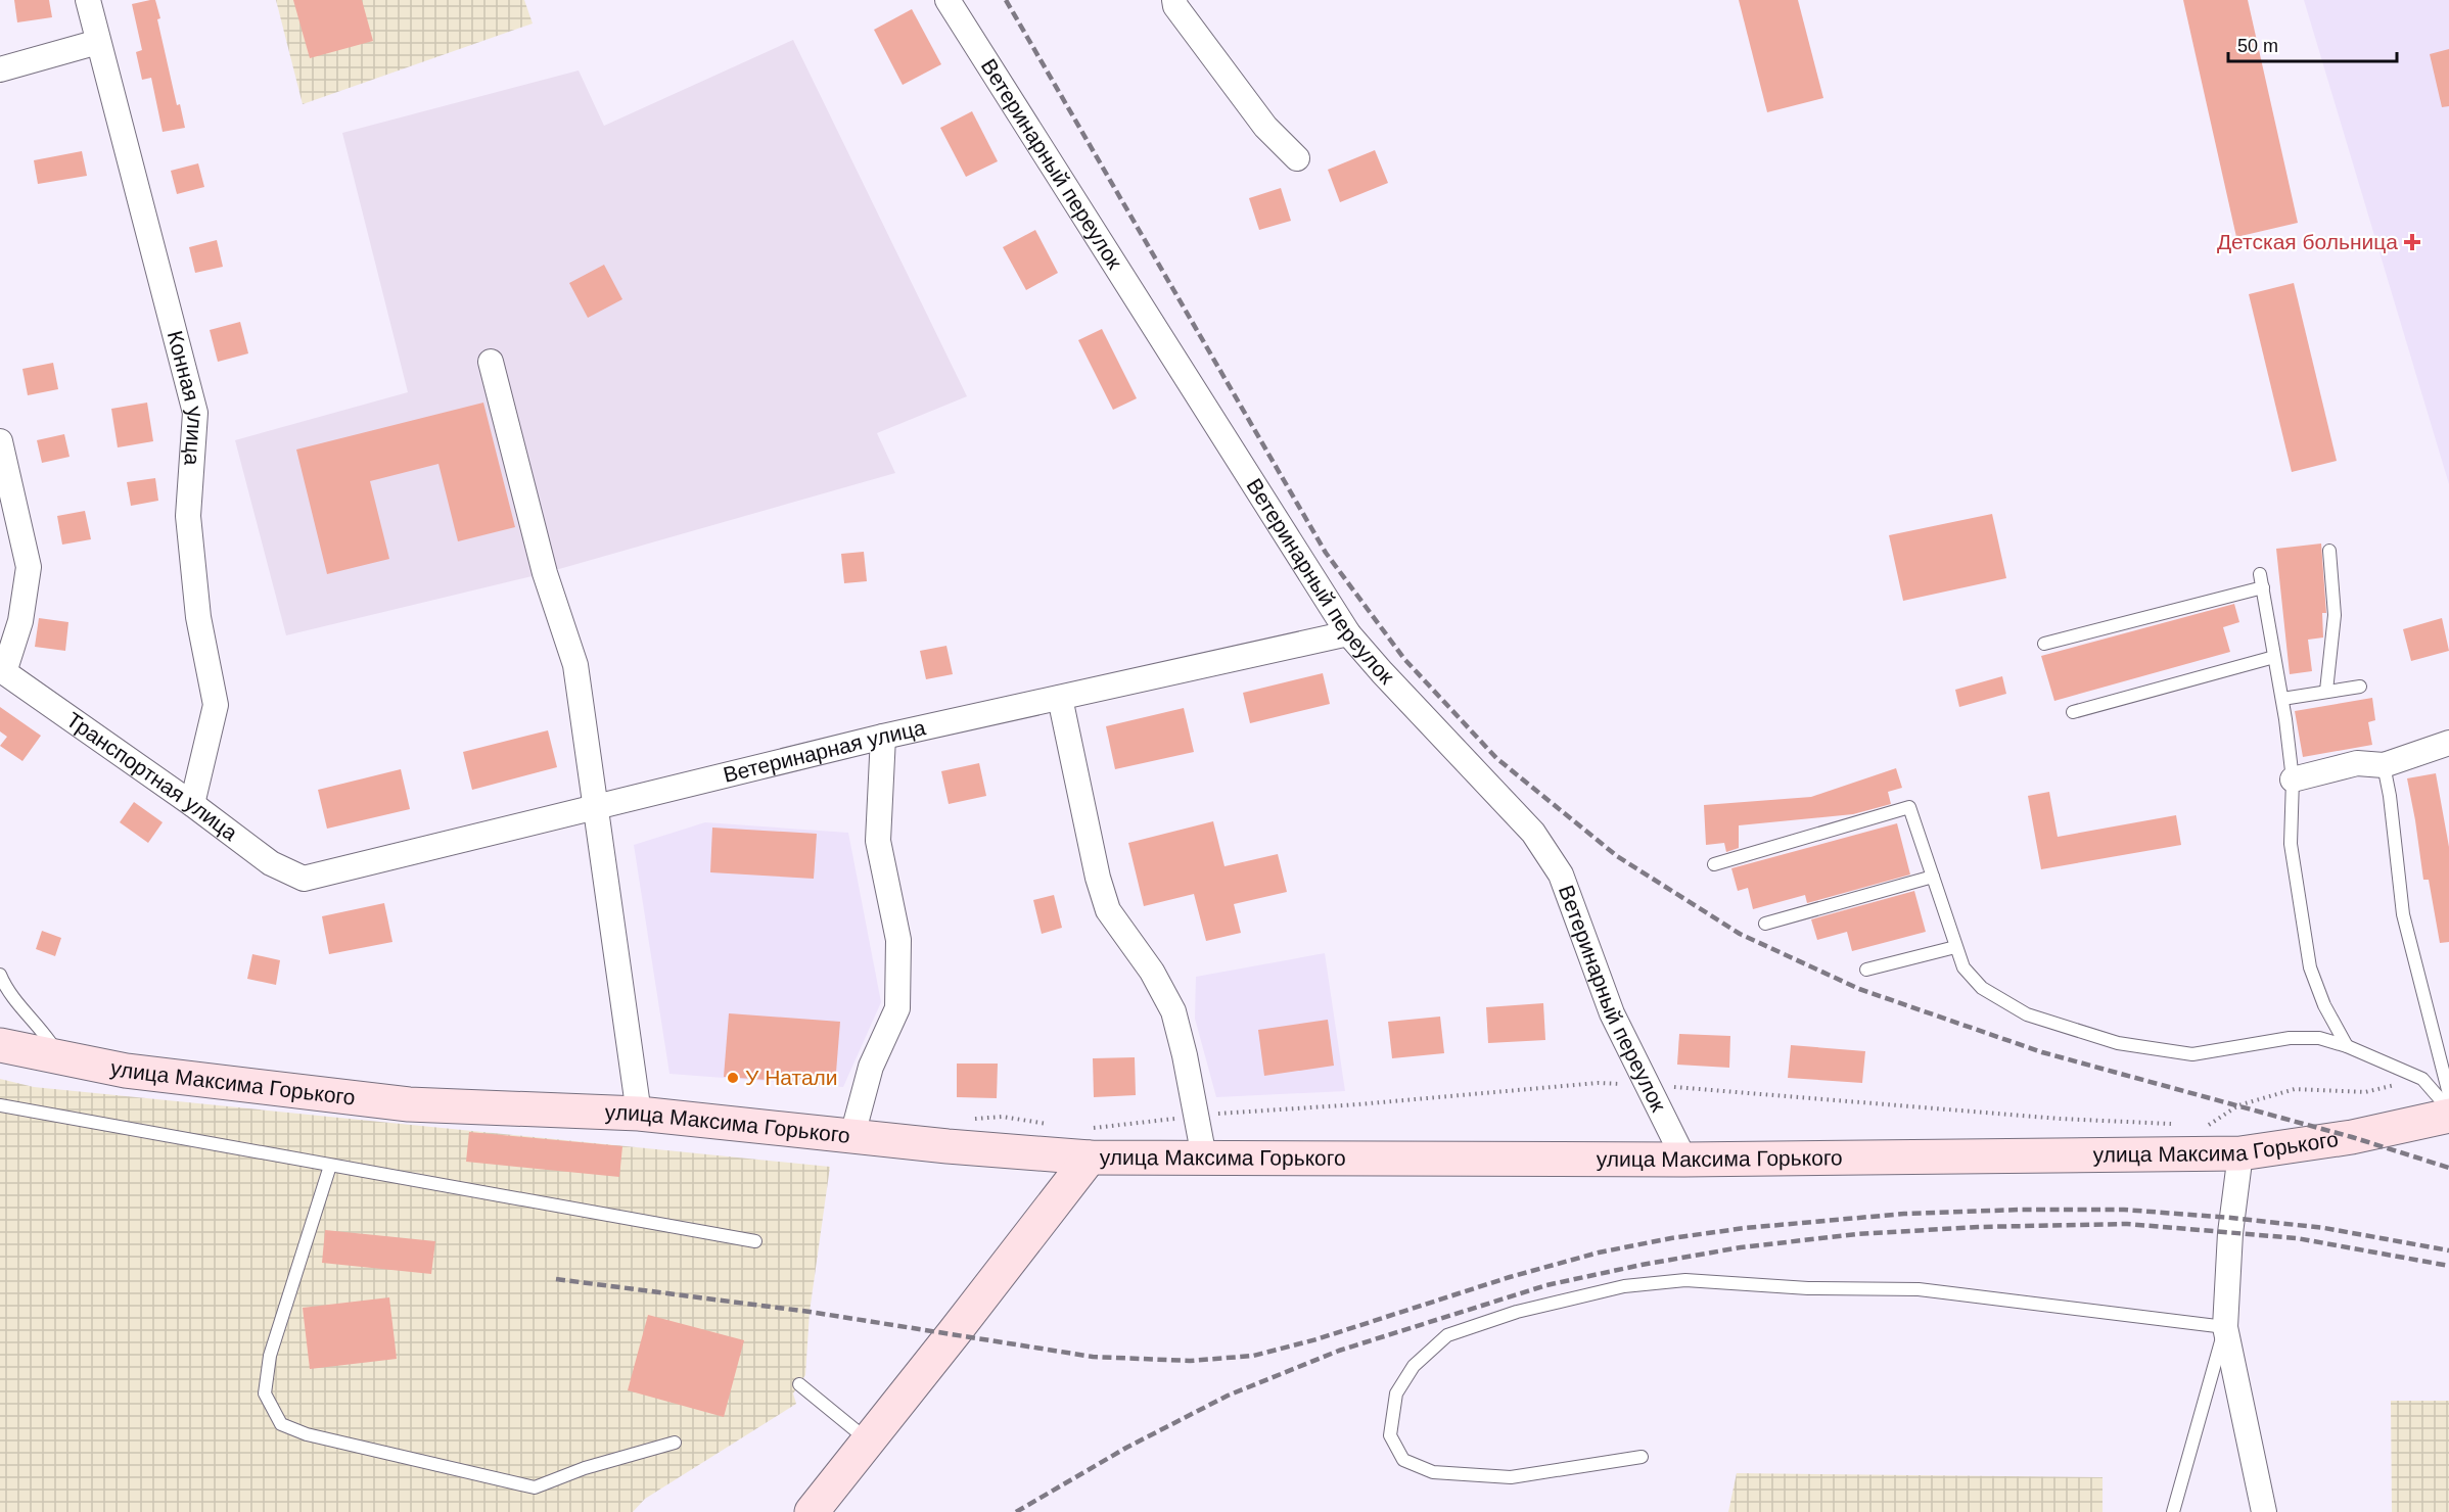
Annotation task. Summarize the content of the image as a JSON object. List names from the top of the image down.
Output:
{
  "streets": {
    "street": [
      "Ветеринарный переулок",
      "Конная улица",
      "Ветеринарная улица",
      "Транспортная улица",
      "улица Максима Горького"
    ]
  },
  "crossings": [
    ["Ветеринарный переулок", "Ветеринарная улица"],
    ["Ветеринарный переулок", "улица Максима Горького"],
    ["Конная улица", "Транспортная улица"],
    ["Ветеринарная улица", "Транспортная улица"]
  ],
  "places": {
    "health": ["Детская больница"],
    "other": ["У Натали"]
  },
  "scale_bar": "50 m"
}
